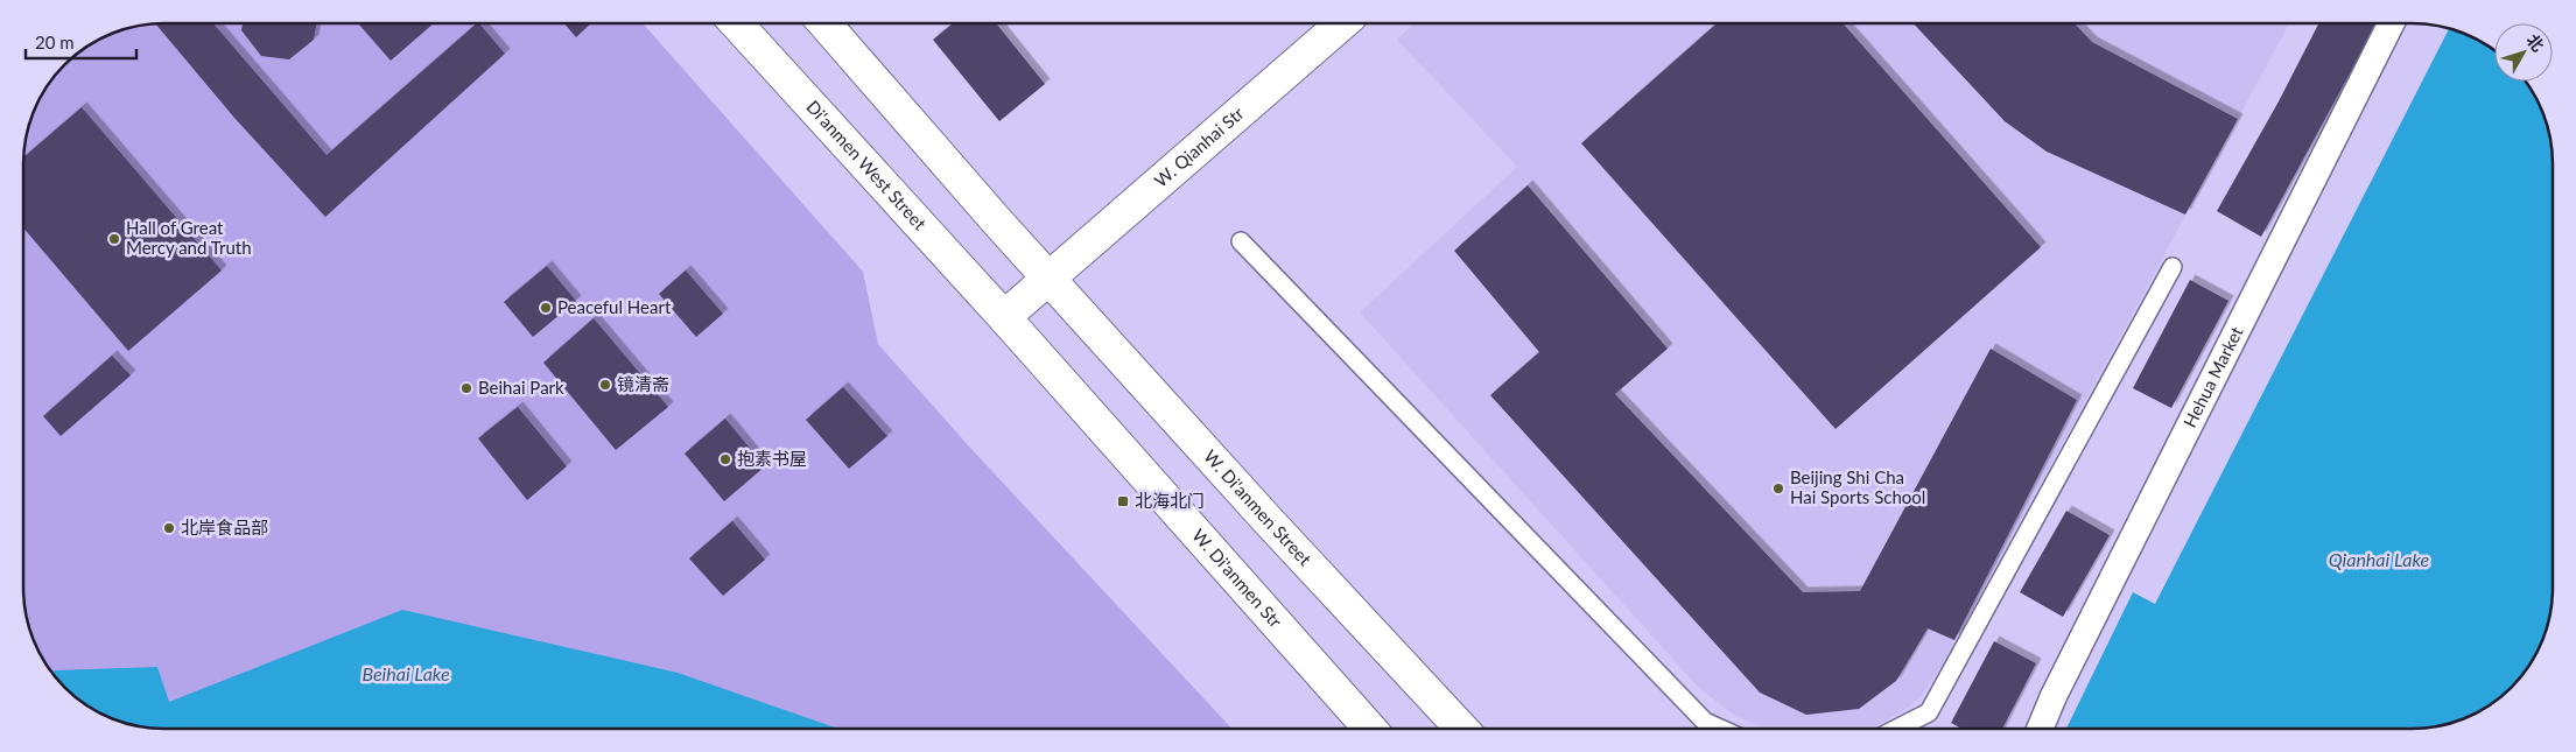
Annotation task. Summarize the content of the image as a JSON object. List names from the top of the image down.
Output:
{
  "streets": {
    "main road": [
      "W. Qianhai Str",
      "Di'anmen West Street",
      "W. Di'anmen Street",
      "W. Di'anmen Str"
    ],
    "street": ["Hehua Market"]
  },
  "crossings": [
    ["W. Qianhai Str", "Di'anmen West Street"],
    ["W. Qianhai Str", "W. Di'anmen Street"],
    ["W. Qianhai Str", "W. Di'anmen Str"],
    ["Di'anmen West Street", "W. Di'anmen Str"]
  ],
  "water": ["Qianhai Lake", "Beihai Lake"],
  "places": {
    "other": [
      "Hall of Great Mercy and Truth",
      "Peaceful Heart",
      "镜清斋",
      "Beihai Park",
      "抱素书屋",
      "Beijing Shi Cha Hai Sports School",
      "北岸食品部"
    ],
    "transit": ["北海北门"]
  },
  "scale_bar": "20 m",
  "north": "top right"
}
